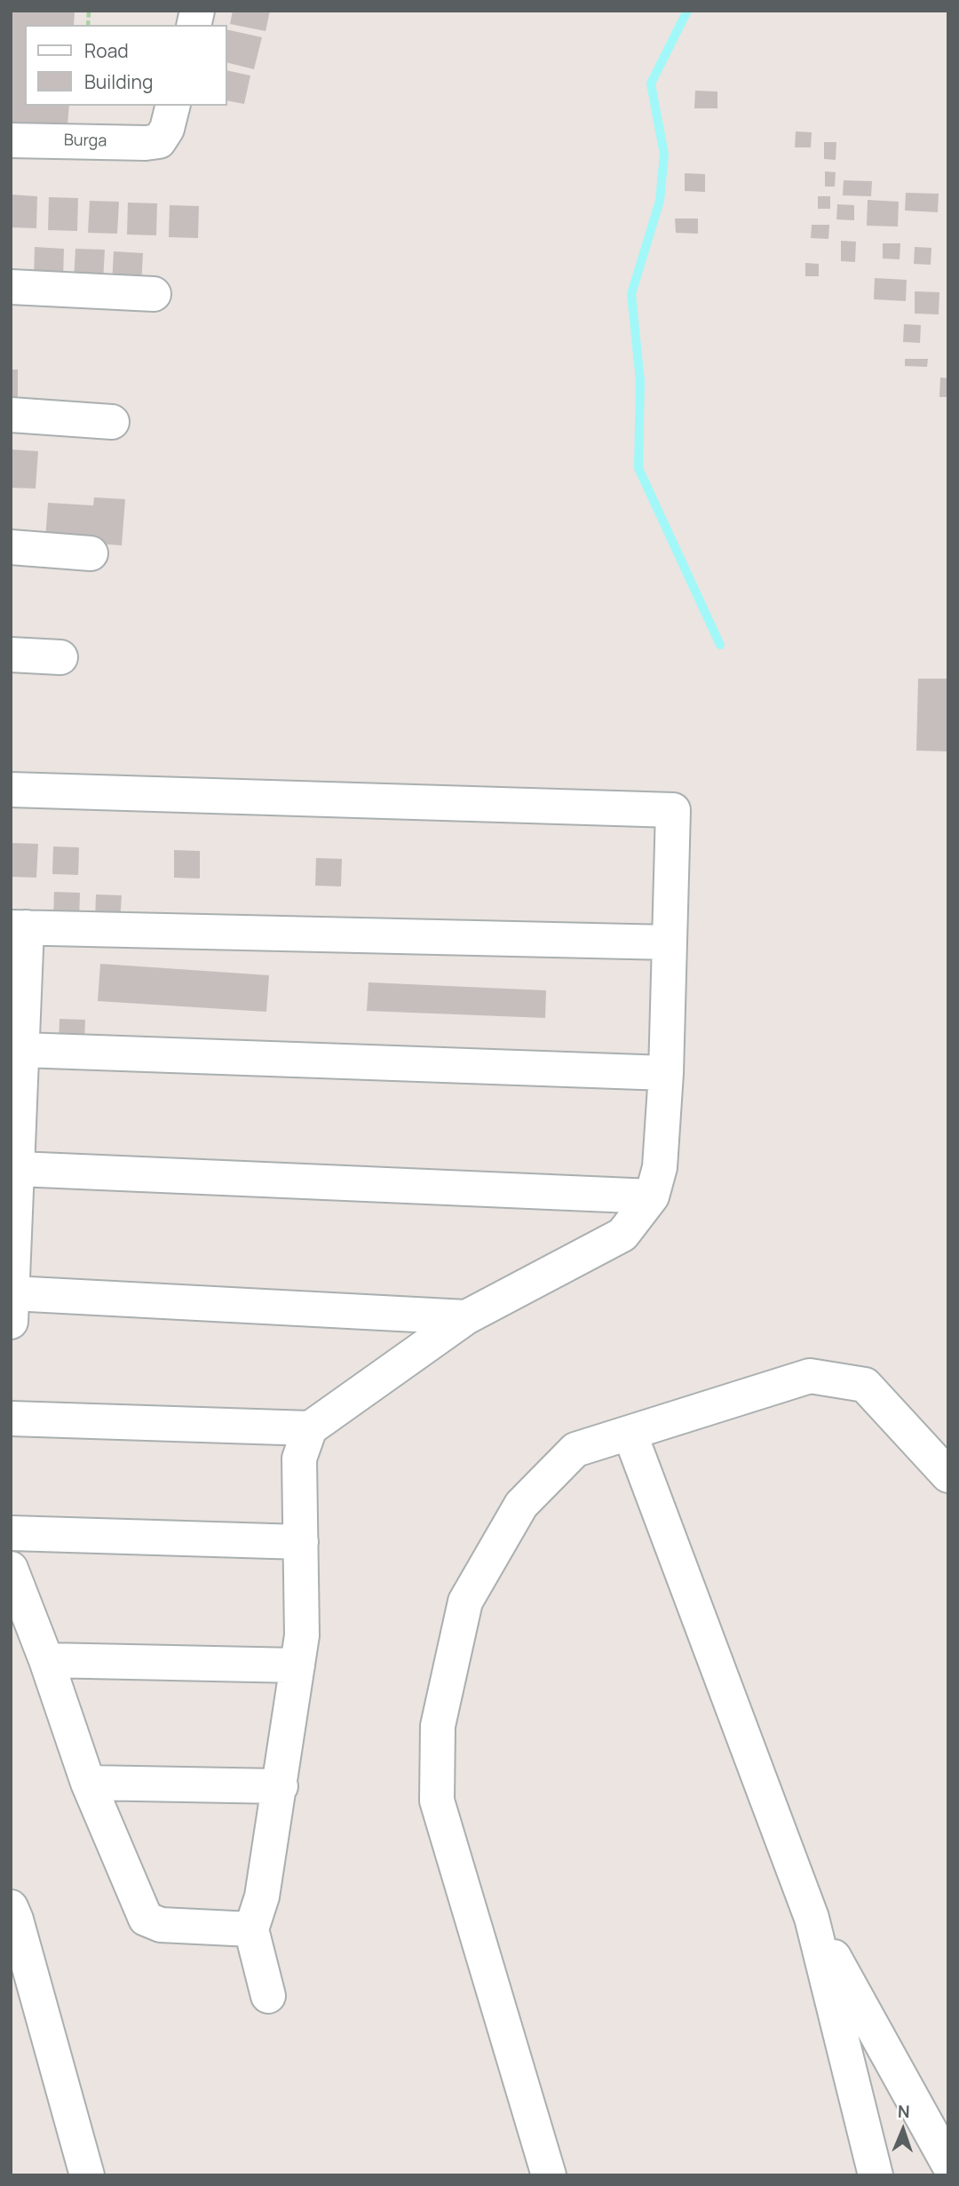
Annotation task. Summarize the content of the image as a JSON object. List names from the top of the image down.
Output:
{
  "streets": {
    "street": ["Burga"]
  },
  "legend": ["Road", "Building"],
  "north": "top"
}
